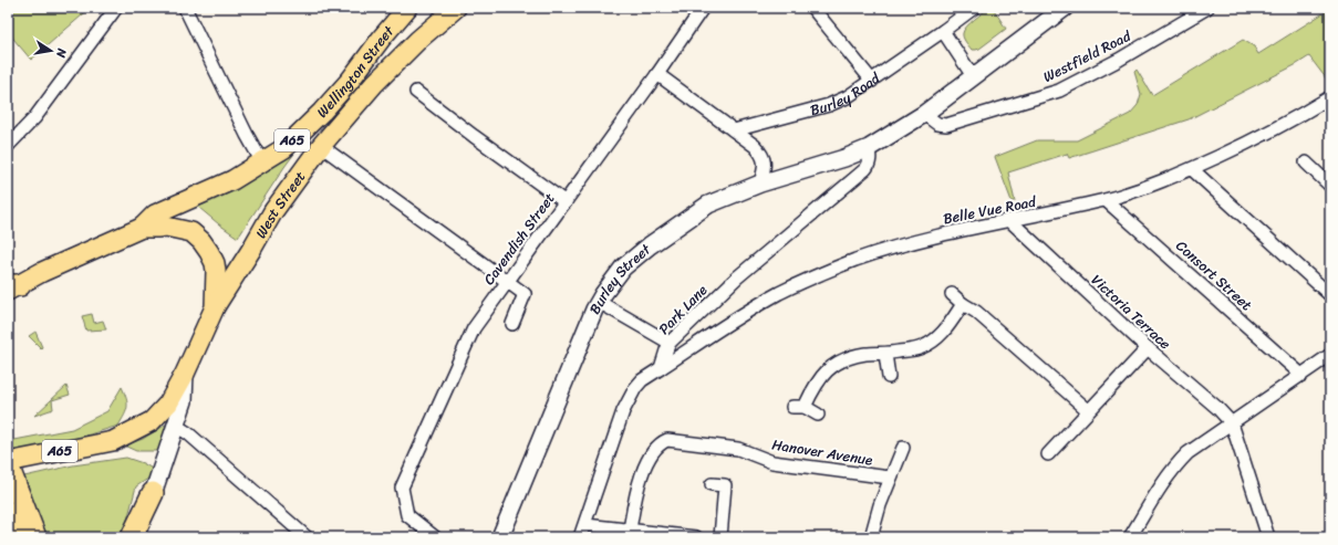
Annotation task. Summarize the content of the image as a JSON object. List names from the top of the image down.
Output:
{
  "streets": {
    "main road": ["Wellington Street", "A65", "West Street"],
    "street": [
      "Westfield Road",
      "Burley Road",
      "Belle Vue Road",
      "Cavendish Street",
      "Consort Street",
      "Burley Street",
      "Park Lane",
      "Victoria Terrace",
      "Hanover Avenue"
    ]
  },
  "crossings": [
    ["Wellington Street", "A65"],
    ["A65", "West Street"],
    ["Belle Vue Road", "Consort Street"],
    ["Belle Vue Road", "Park Lane"],
    ["Belle Vue Road", "Victoria Terrace"],
    ["Burley Street", "Park Lane"]
  ],
  "north": "right"
}
